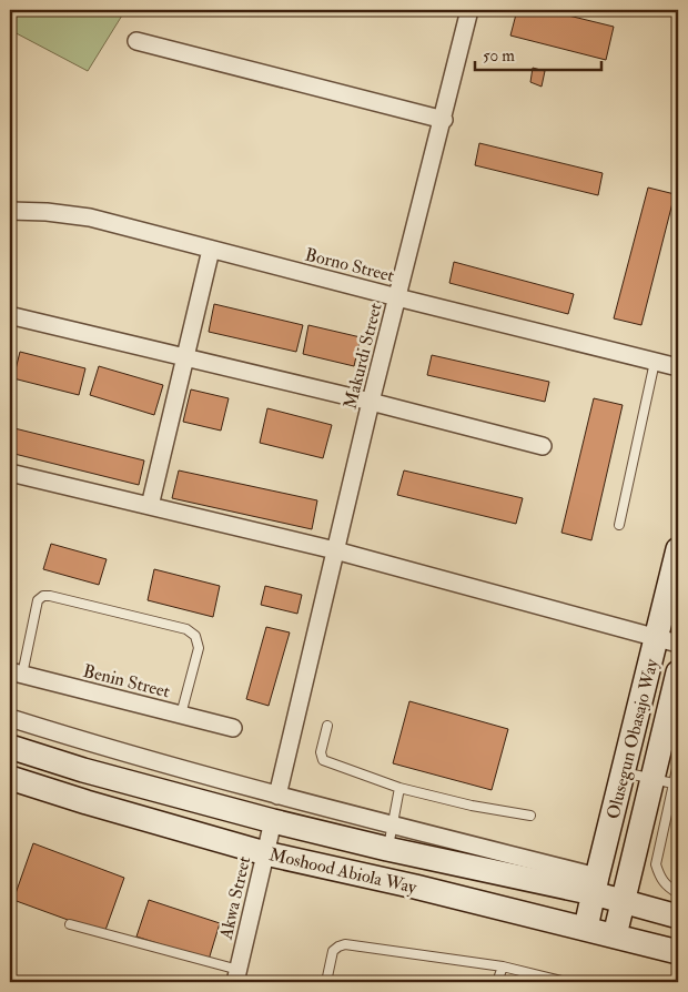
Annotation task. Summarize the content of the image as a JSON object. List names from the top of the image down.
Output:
{
  "streets": {
    "main road": ["Olusegun Obasajo Way", "Moshood Abiola Way"],
    "street": [
      "Borno Street",
      "Makurdi Street",
      "Benin Street",
      "Akwa Street"
    ]
  },
  "crossings": [
    ["Borno Street", "Makurdi Street"],
    ["Olusegun Obasajo Way", "Moshood Abiola Way"],
    ["Moshood Abiola Way", "Akwa Street"]
  ],
  "scale_bar": "50 m"
}
